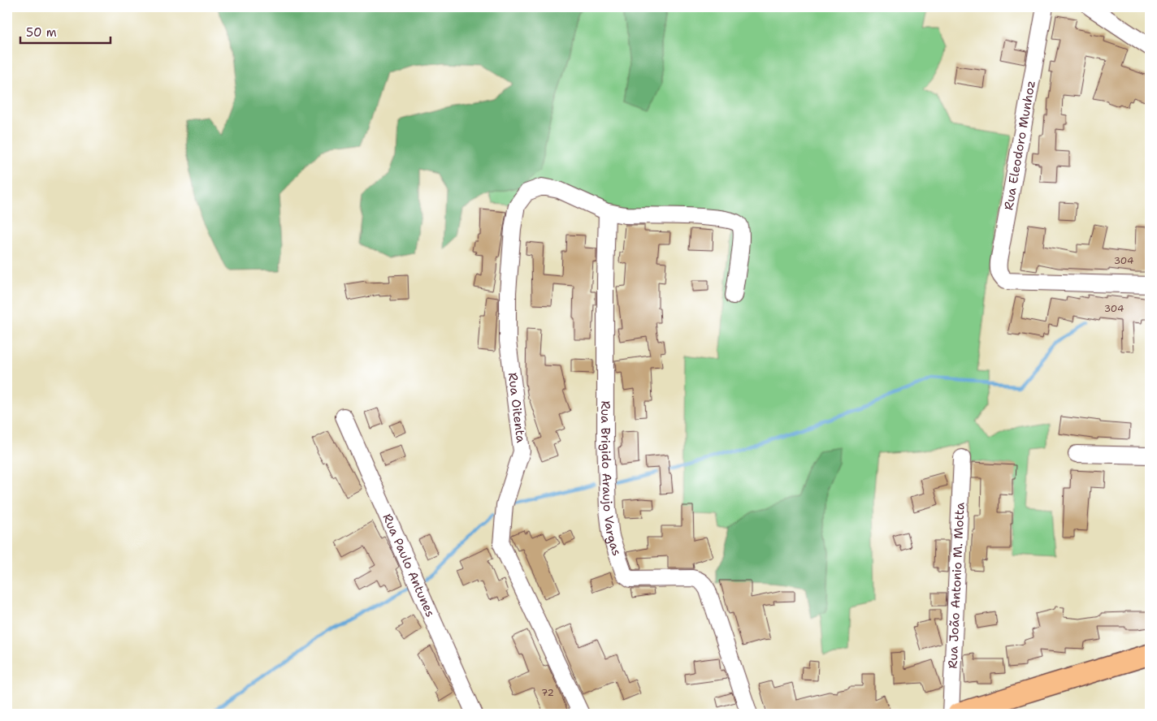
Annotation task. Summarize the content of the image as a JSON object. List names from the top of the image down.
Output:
{
  "streets": {
    "street": [
      "Rua Eleodoro Munhoz",
      "Rua Oitenta",
      "Rua Brigido Araujo Vargas",
      "Rua Paulo Antunes",
      "Rua João Antonio M. Motta"
    ]
  },
  "crossings": [
    ["Rua Oitenta", "Rua Brigido Araujo Vargas"]
  ],
  "house_numbers": ["304", "304", "72"],
  "scale_bar": "50 m"
}
